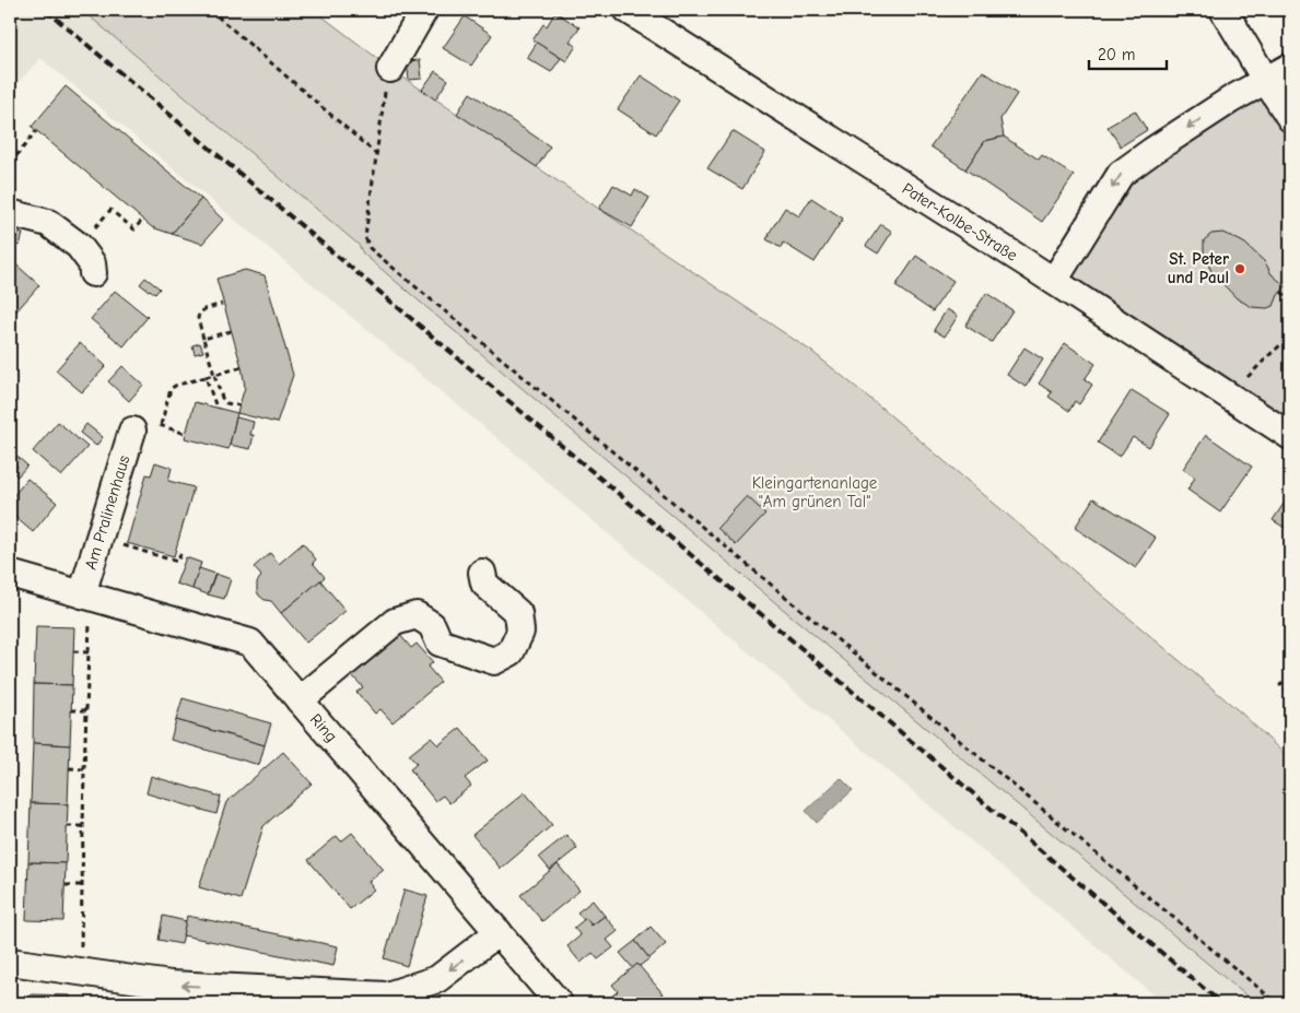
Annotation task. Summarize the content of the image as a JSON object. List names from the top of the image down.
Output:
{
  "streets": {
    "street": ["Pater-Kolbe-Straße", "Am Pralinenhaus", "Ring"]
  },
  "crossings": [
    ["Am Pralinenhaus", "Ring"]
  ],
  "parks": ["Kleingartenanlage \"Am grünen Tal\""],
  "places": ["St. Peter und Paul"],
  "scale_bar": "20 m"
}
